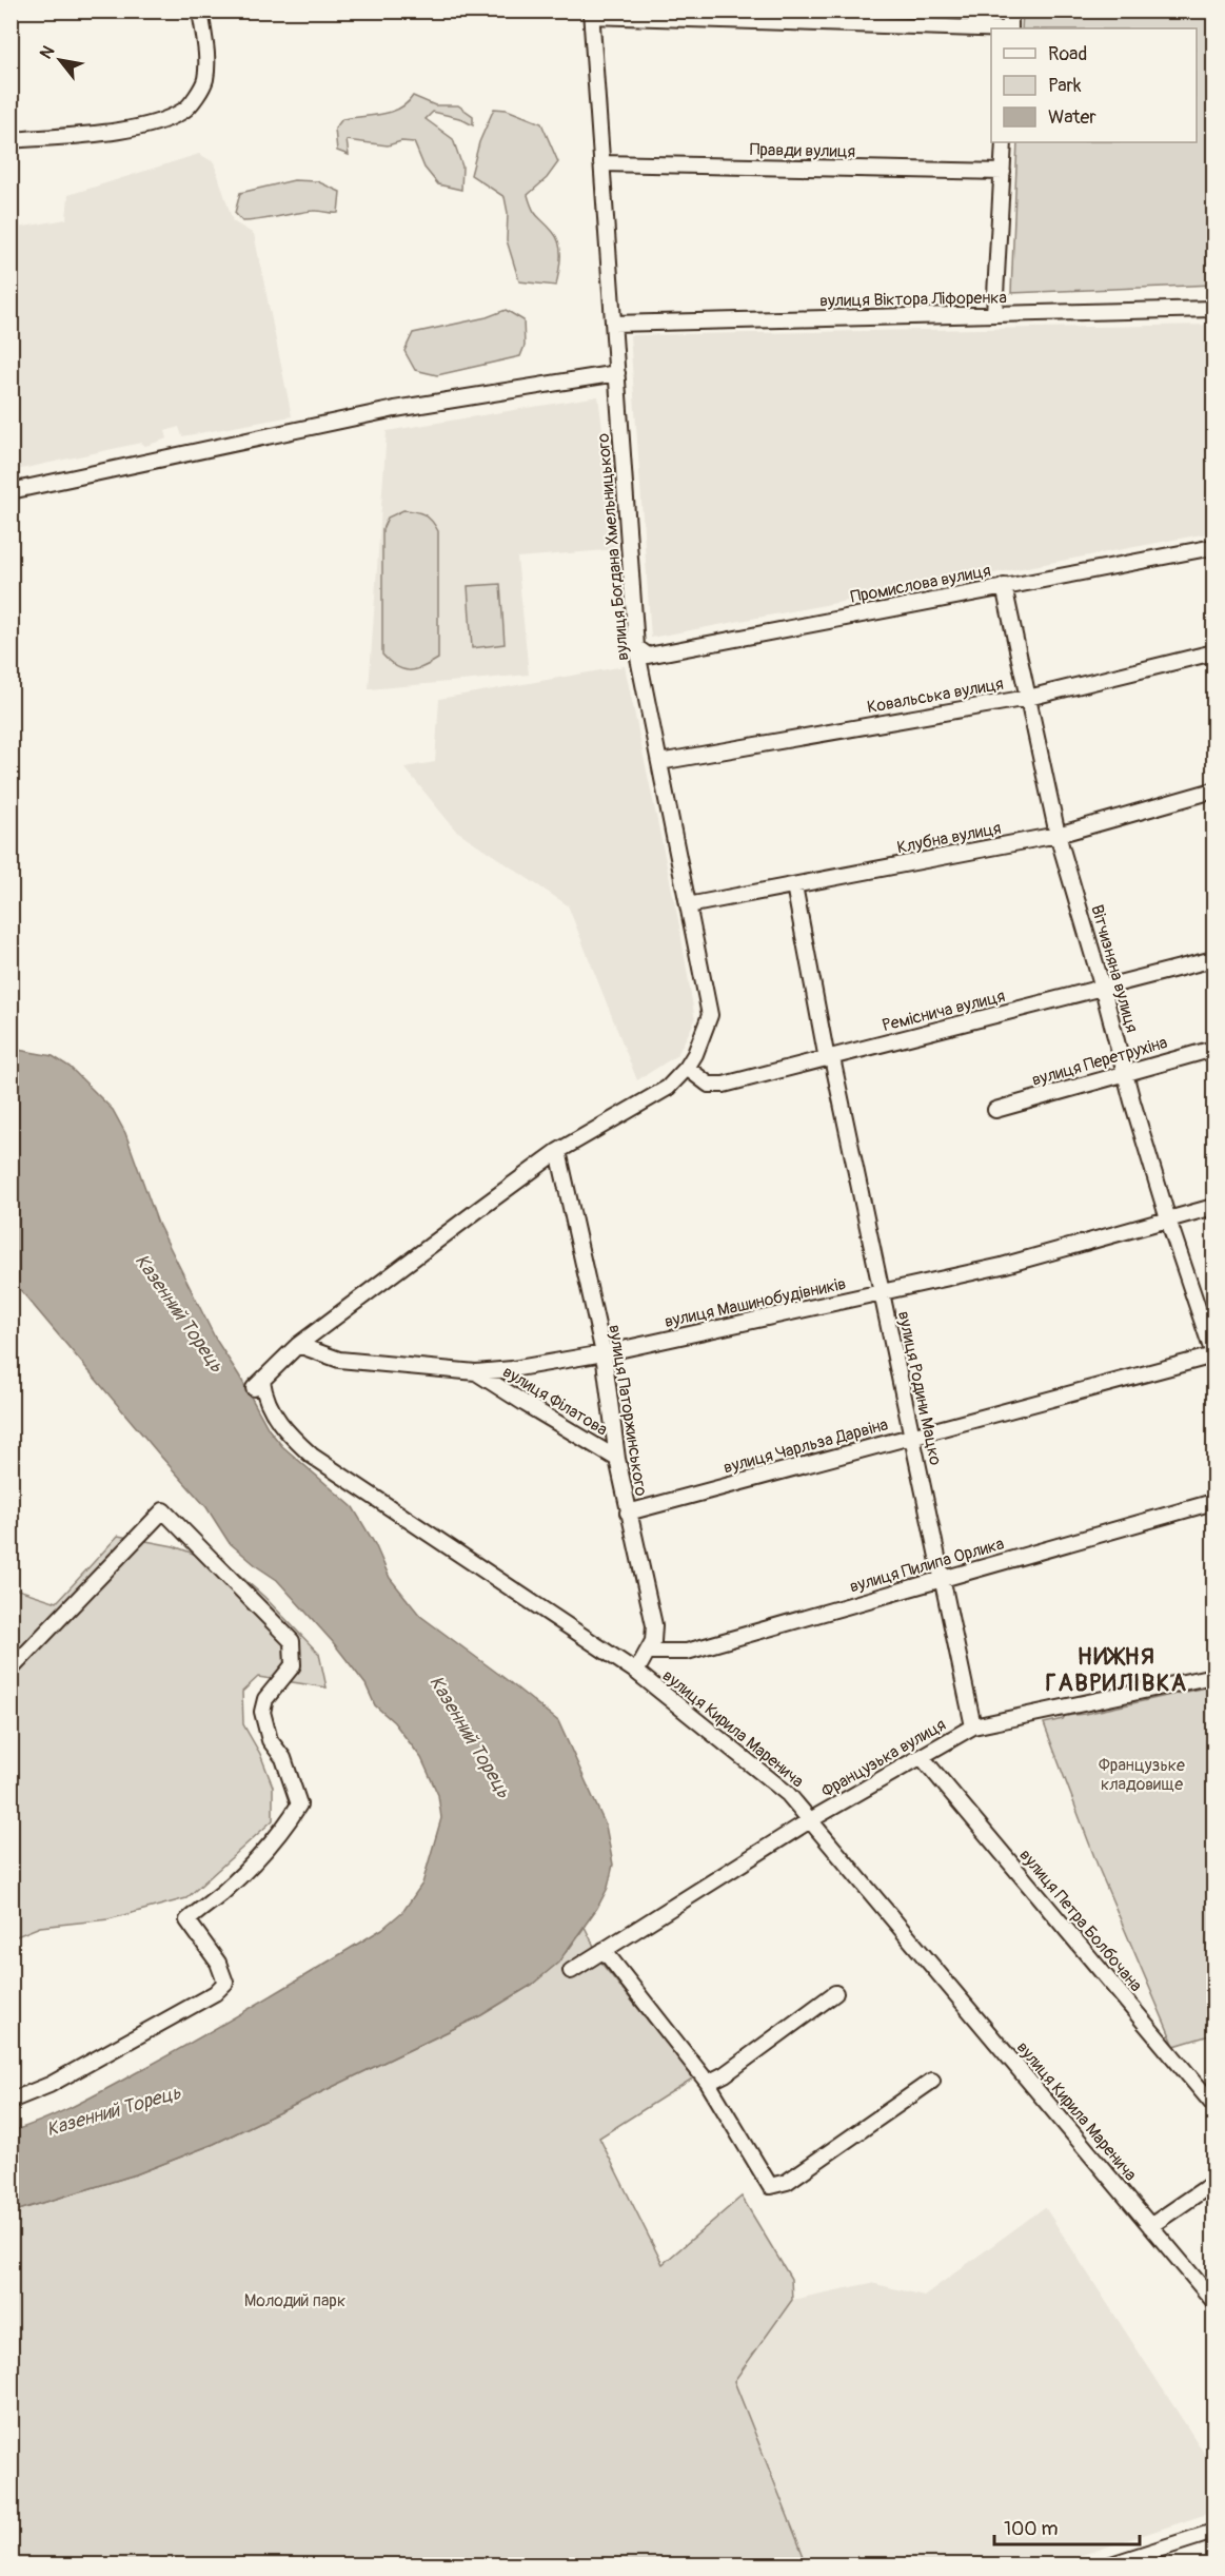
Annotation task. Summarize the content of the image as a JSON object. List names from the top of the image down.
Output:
{
  "streets": {
    "street": [
      "Правди вулиця",
      "вулиця Віктора Ліфоренка",
      "вулиця Богдана Хмельницького",
      "Промислова вулиця",
      "Ковальська вулиця",
      "Клубна вулиця",
      "Вітчизняна вулиця",
      "Реміснича вулиця",
      "вулиця Перетрухіна",
      "вулиця Машинобудівників",
      "вулиця Родини Мацко",
      "вулиця Філатова",
      "вулиця Паторжинського",
      "вулиця Чарльза Дарвіна",
      "вулиця Пилипа Орлика",
      "вулиця Кирила Маренича",
      "Французька вулиця",
      "вулиця Петра Болбочана"
    ]
  },
  "crossings": [
    ["Правди вулиця", "вулиця Богдана Хмельницького"],
    ["вулиця Віктора Ліфоренка", "вулиця Богдана Хмельницького"],
    ["вулиця Богдана Хмельницького", "Промислова вулиця"],
    ["вулиця Богдана Хмельницького", "Ковальська вулиця"],
    ["вулиця Богдана Хмельницького", "Клубна вулиця"],
    ["вулиця Богдана Хмельницького", "Реміснича вулиця"],
    ["вулиця Богдана Хмельницького", "вулиця Машинобудівників"],
    ["вулиця Богдана Хмельницького", "вулиця Паторжинського"],
    ["вулиця Богдана Хмельницького", "вулиця Кирила Маренича"],
    ["Промислова вулиця", "Вітчизняна вулиця"],
    ["Ковальська вулиця", "Вітчизняна вулиця"],
    ["Клубна вулиця", "Вітчизняна вулиця"],
    ["Клубна вулиця", "вулиця Родини Мацко"],
    ["Вітчизняна вулиця", "Реміснича вулиця"],
    ["Вітчизняна вулиця", "вулиця Перетрухіна"],
    ["Вітчизняна вулиця", "вулиця Машинобудівників"],
    ["Вітчизняна вулиця", "вулиця Чарльза Дарвіна"],
    ["Реміснича вулиця", "вулиця Родини Мацко"],
    ["вулиця Машинобудівників", "вулиця Родини Мацко"],
    ["вулиця Машинобудівників", "вулиця Філатова"],
    ["вулиця Машинобудівників", "вулиця Паторжинського"],
    ["вулиця Родини Мацко", "вулиця Чарльза Дарвіна"],
    ["вулиця Родини Мацко", "вулиця Пилипа Орлика"],
    ["вулиця Родини Мацко", "Французька вулиця"],
    ["вулиця Філатова", "вулиця Паторжинського"],
    ["вулиця Паторжинського", "вулиця Чарльза Дарвіна"],
    ["вулиця Паторжинського", "вулиця Пилипа Орлика"],
    ["вулиця Паторжинського", "вулиця Кирила Маренича"],
    ["вулиця Кирила Маренича", "Французька вулиця"],
    ["Французька вулиця", "вулиця Петра Болбочана"]
  ],
  "districts": ["НИЖНЯ ГАВРИЛІВКА"],
  "water": ["Казенний Торець"],
  "parks": ["Французьке кладовище", "Молодий парк"],
  "legend": ["Road", "Park", "Water"],
  "scale_bar": "100 m",
  "north": "top left"
}
